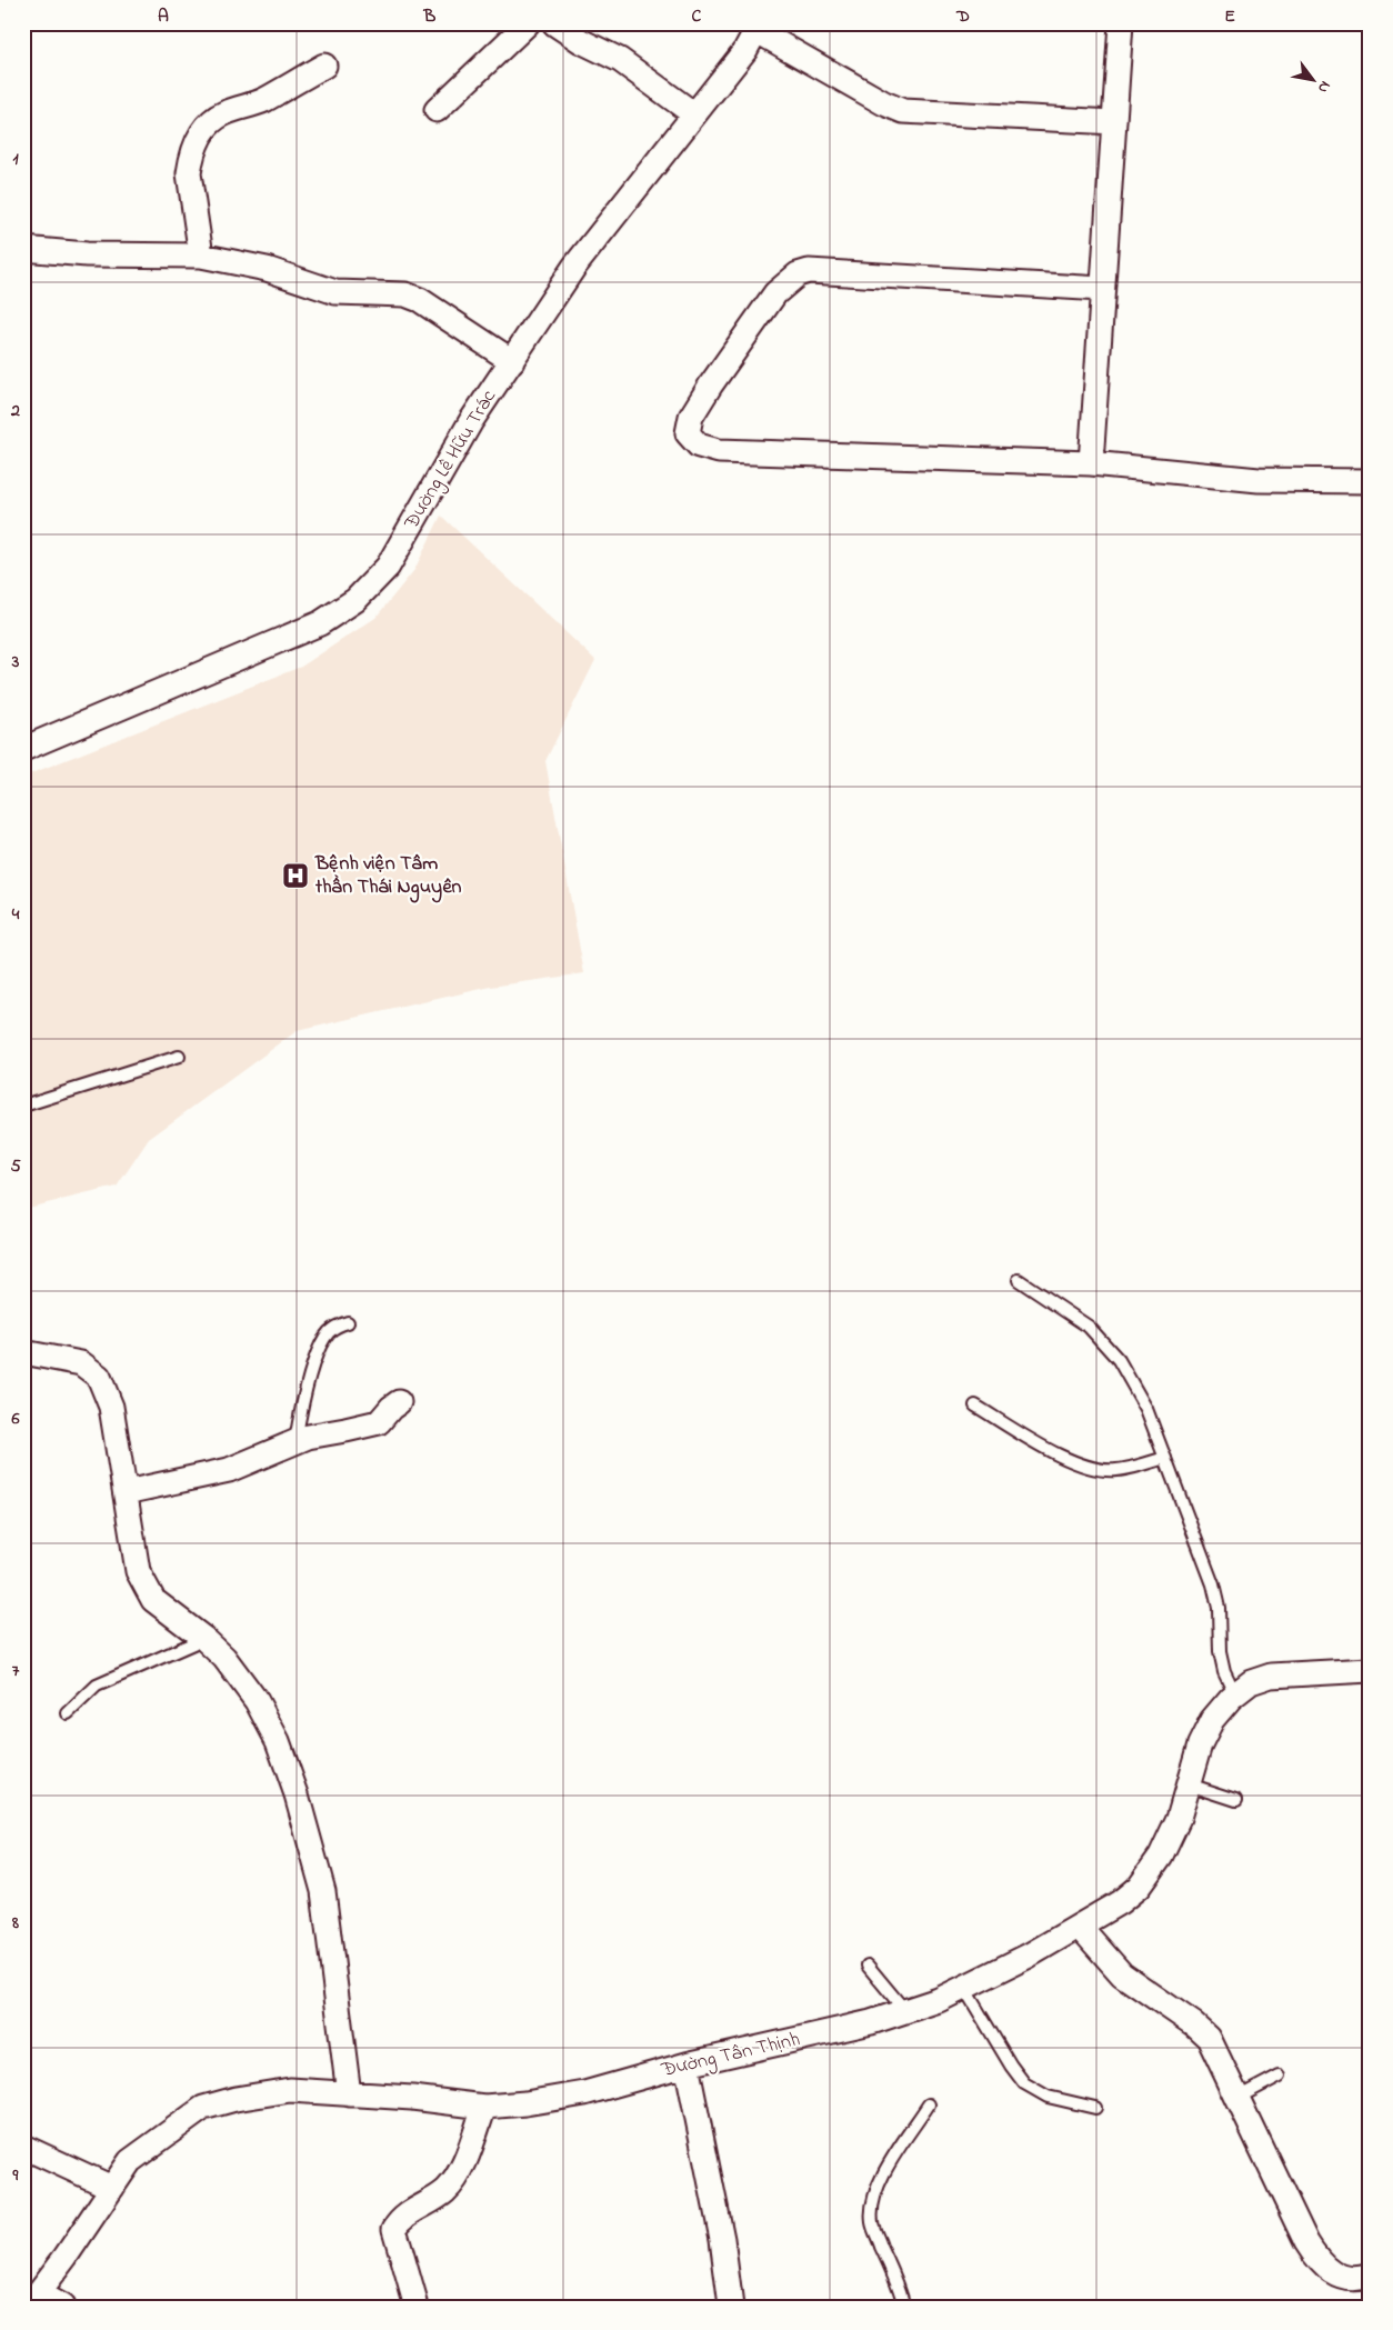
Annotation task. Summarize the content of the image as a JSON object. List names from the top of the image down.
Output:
{
  "streets": {
    "street": ["Đường Lê Hữu Trác", "Đường Tân Thịnh"]
  },
  "places": {
    "hospital": ["Bệnh viện Tâm thần Thái Nguyên"]
  },
  "north": "bottom right",
  "grid": {
    "columns": [
      "A",
      "B",
      "C",
      "D",
      "E"
    ],
    "rows": [
      "1",
      "2",
      "3",
      "4",
      "5",
      "6",
      "7",
      "8",
      "9"
    ]
  }
}
